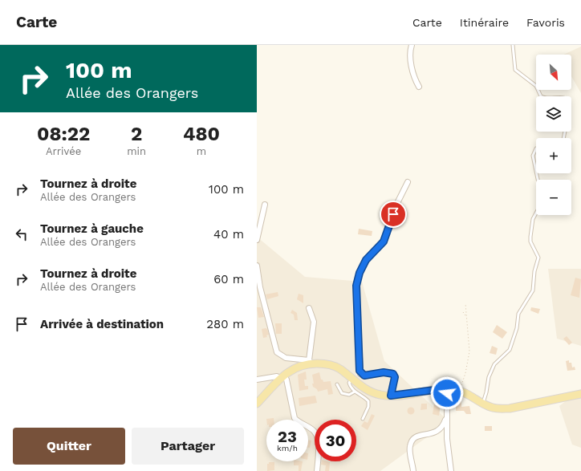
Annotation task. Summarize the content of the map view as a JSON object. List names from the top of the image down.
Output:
{
  "north": "bottom right",
  "page": {
    "header": "Carte",
    "nav": ["Carte", "Itinéraire", "Favoris"],
    "turn": ["100 m", "Allée des Orangers"],
    "map_buttons": ["+", "−"],
    "eta": [
      "08:22",
      "Arrivée",
      "2",
      "min",
      "480",
      "m"
    ],
    "list": [
      {
        "name": "Tournez à droite",
        "note": "Allée des Orangers",
        "value": "100 m"
      },
      {
        "name": "Tournez à gauche",
        "note": "Allée des Orangers",
        "value": "40 m"
      },
      {
        "name": "Tournez à droite",
        "note": "Allée des Orangers",
        "value": "60 m"
      },
      {
        "name": "Arrivée à destination",
        "value": "280 m"
      }
    ],
    "speed": "23 km/h",
    "limit": "30",
    "buttons": ["Quitter", "Partager"]
  }
}
